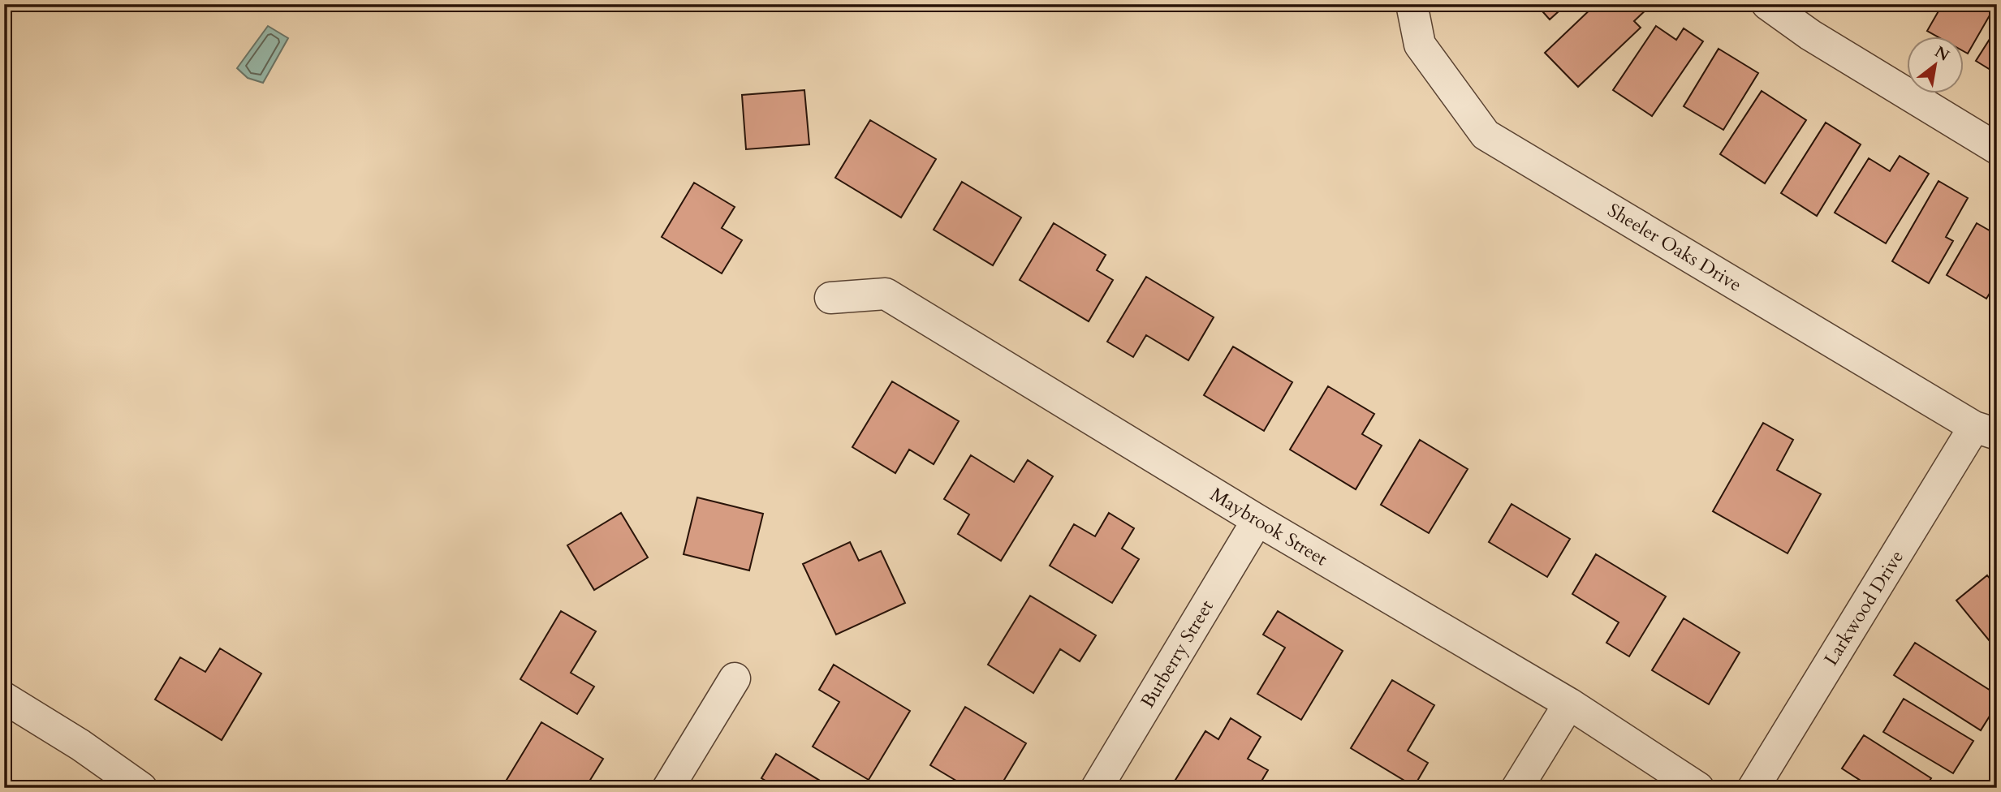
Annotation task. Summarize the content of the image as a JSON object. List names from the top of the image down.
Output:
{
  "streets": {
    "street": [
      "Sheeler Oaks Drive",
      "Maybrook Street",
      "Larkwood Drive",
      "Burberry Street"
    ]
  },
  "crossings": [
    ["Sheeler Oaks Drive", "Larkwood Drive"],
    ["Maybrook Street", "Burberry Street"]
  ],
  "north": "top right"
}
